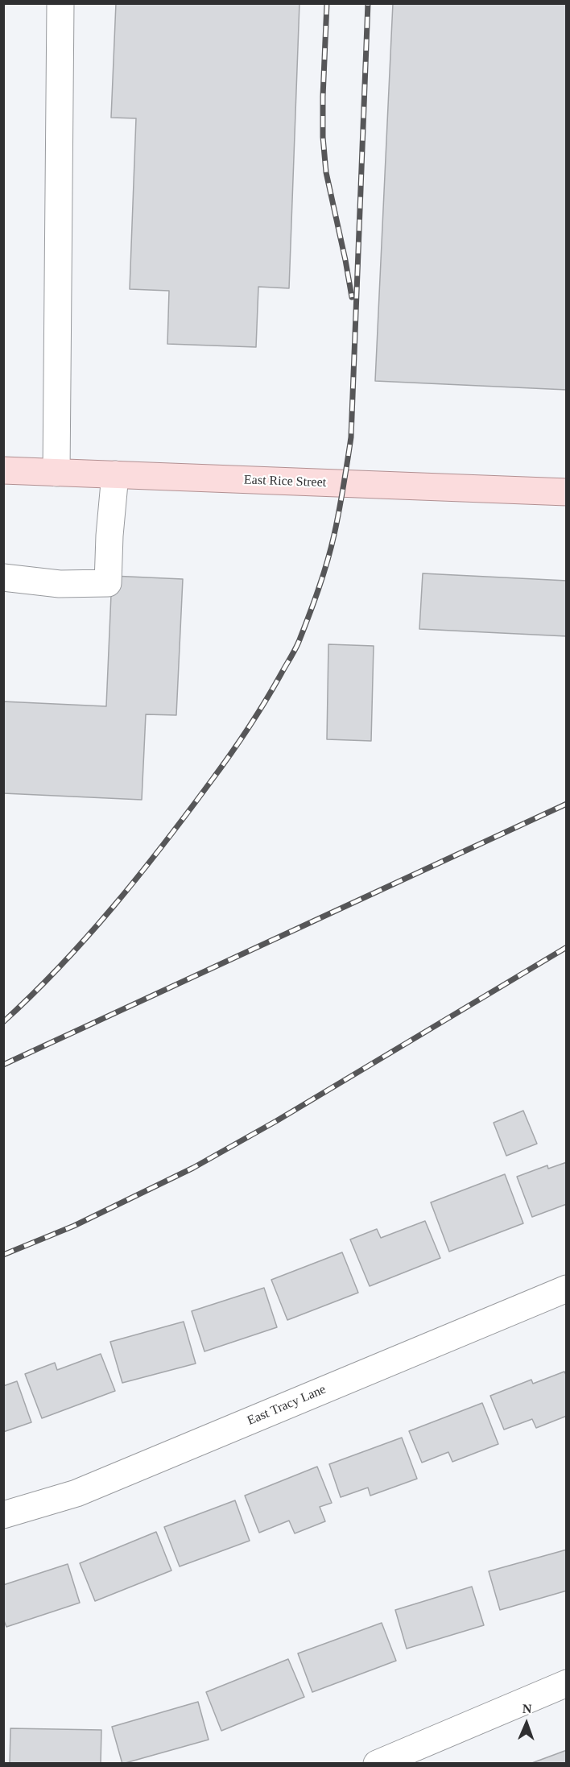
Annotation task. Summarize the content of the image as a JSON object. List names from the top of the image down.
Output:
{
  "streets": {
    "main road": ["East Rice Street"],
    "street": ["East Tracy Lane"]
  },
  "north": "top"
}
